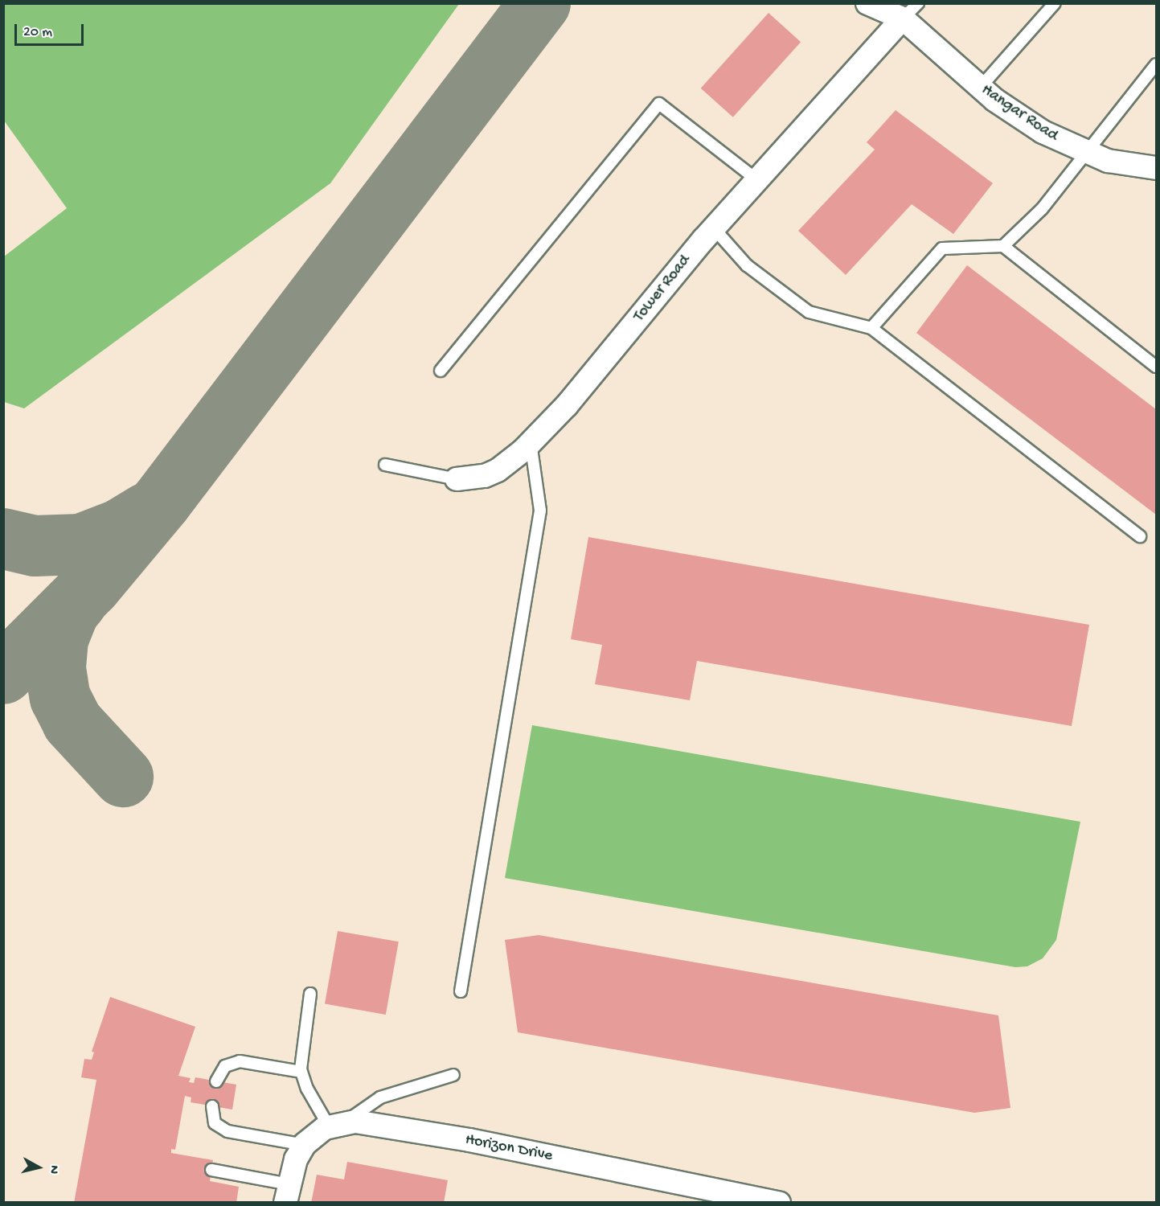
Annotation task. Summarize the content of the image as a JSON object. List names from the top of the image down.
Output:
{
  "streets": {
    "street": ["Hangar Road", "Tower Road", "Horizon Drive"]
  },
  "crossings": [
    ["Hangar Road", "Tower Road"]
  ],
  "scale_bar": "20 m",
  "north": "right"
}
